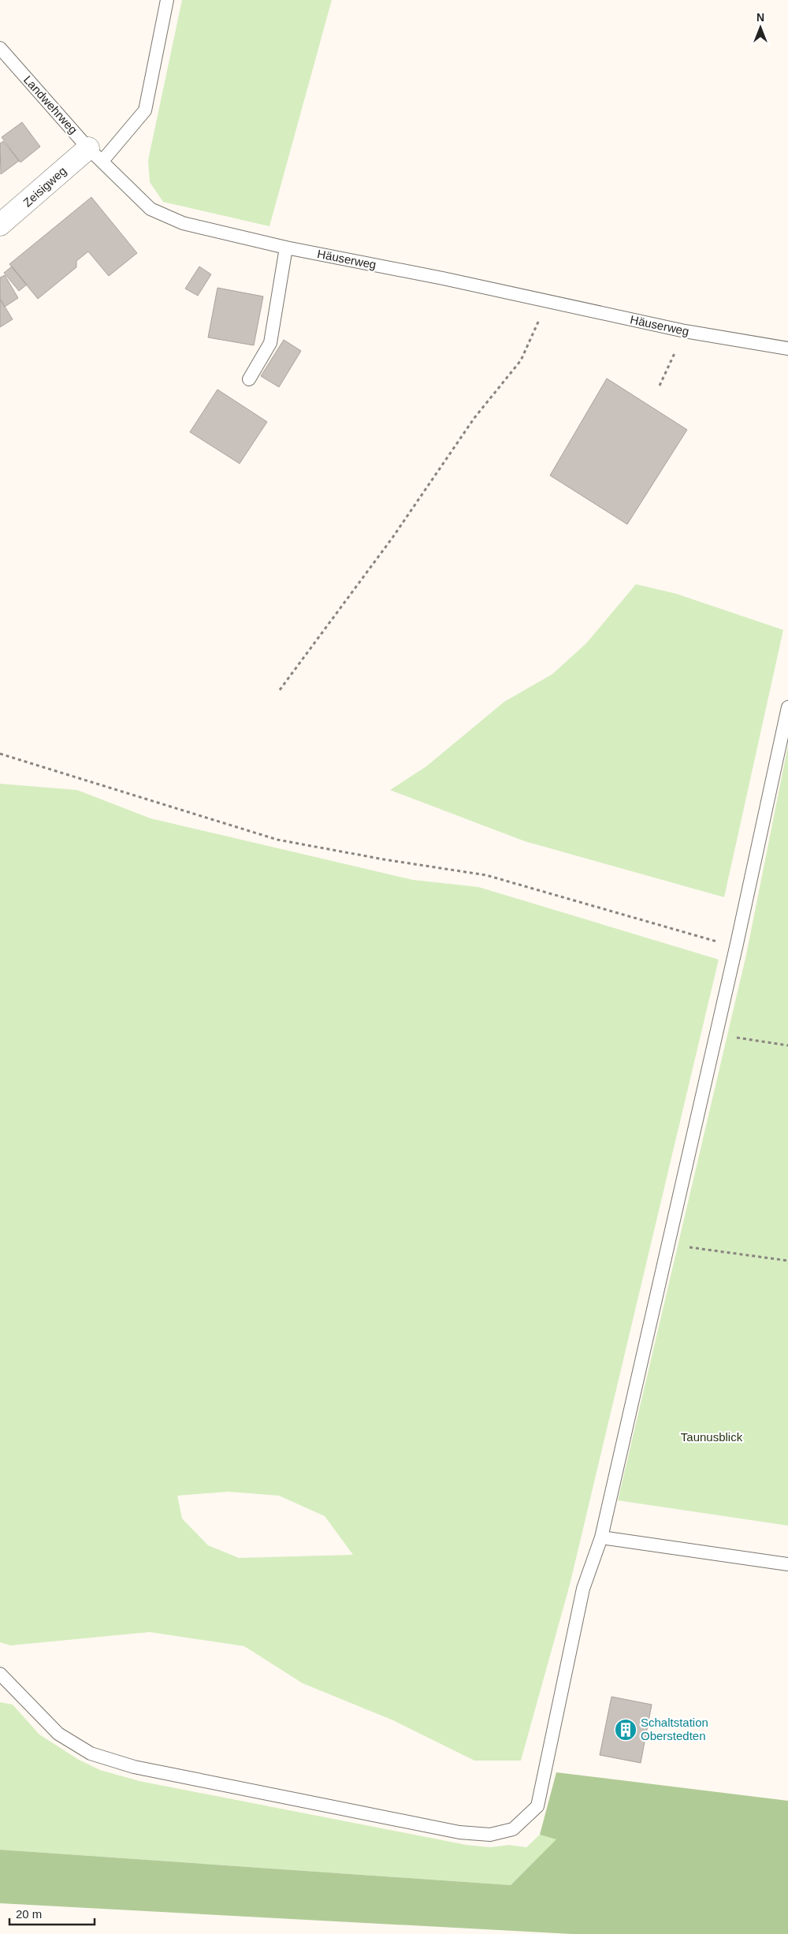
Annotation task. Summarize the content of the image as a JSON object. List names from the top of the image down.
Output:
{
  "streets": {
    "street": ["Zeisigweg"],
    "lane": ["Landwehrweg", "Häuserweg"]
  },
  "crossings": [
    ["Landwehrweg", "Zeisigweg"],
    ["Landwehrweg", "Häuserweg"],
    ["Zeisigweg", "Häuserweg"]
  ],
  "parks": ["Taunusblick"],
  "places": {
    "building": ["Schaltstation Oberstedten"]
  },
  "scale_bar": "20 m",
  "north": "top"
}
